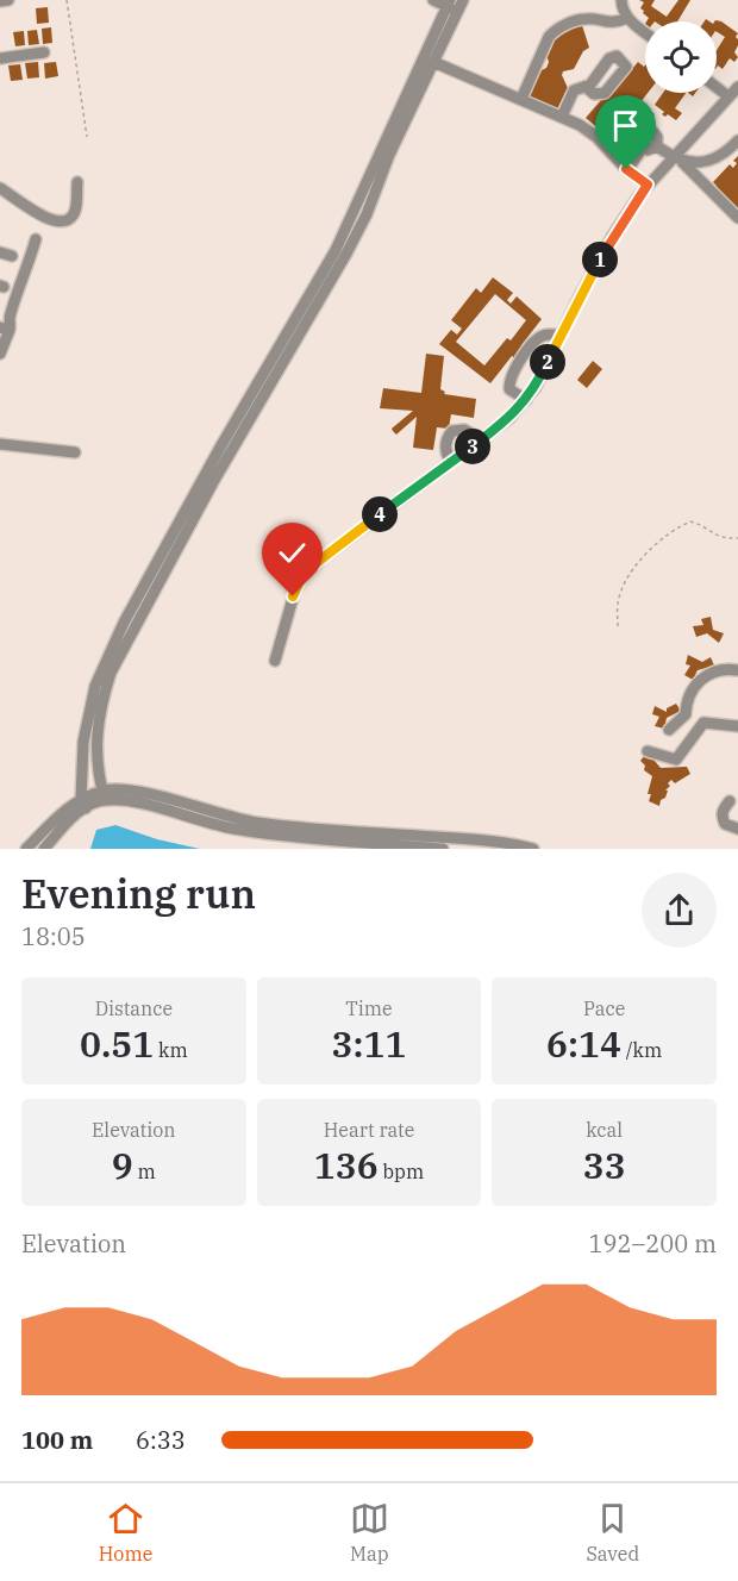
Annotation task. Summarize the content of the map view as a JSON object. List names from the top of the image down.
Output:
{
  "page": {
    "pins": [
      "1",
      "2",
      "3",
      "4"
    ],
    "heading": ["Evening run", "18:05"],
    "stats": [
      ["Distance", "0.51 km"],
      ["Time", "3:11"],
      ["Pace", "6:14 /km"],
      ["Elevation", "9 m"],
      ["Heart rate", "136 bpm"],
      ["kcal", "33"]
    ],
    "chart": ["Elevation", "192–200 m"],
    "list": [
      {
        "name": "100 m",
        "note": "6:33"
      }
    ],
    "tabs": ["Home", "Map", "Saved"]
  }
}
